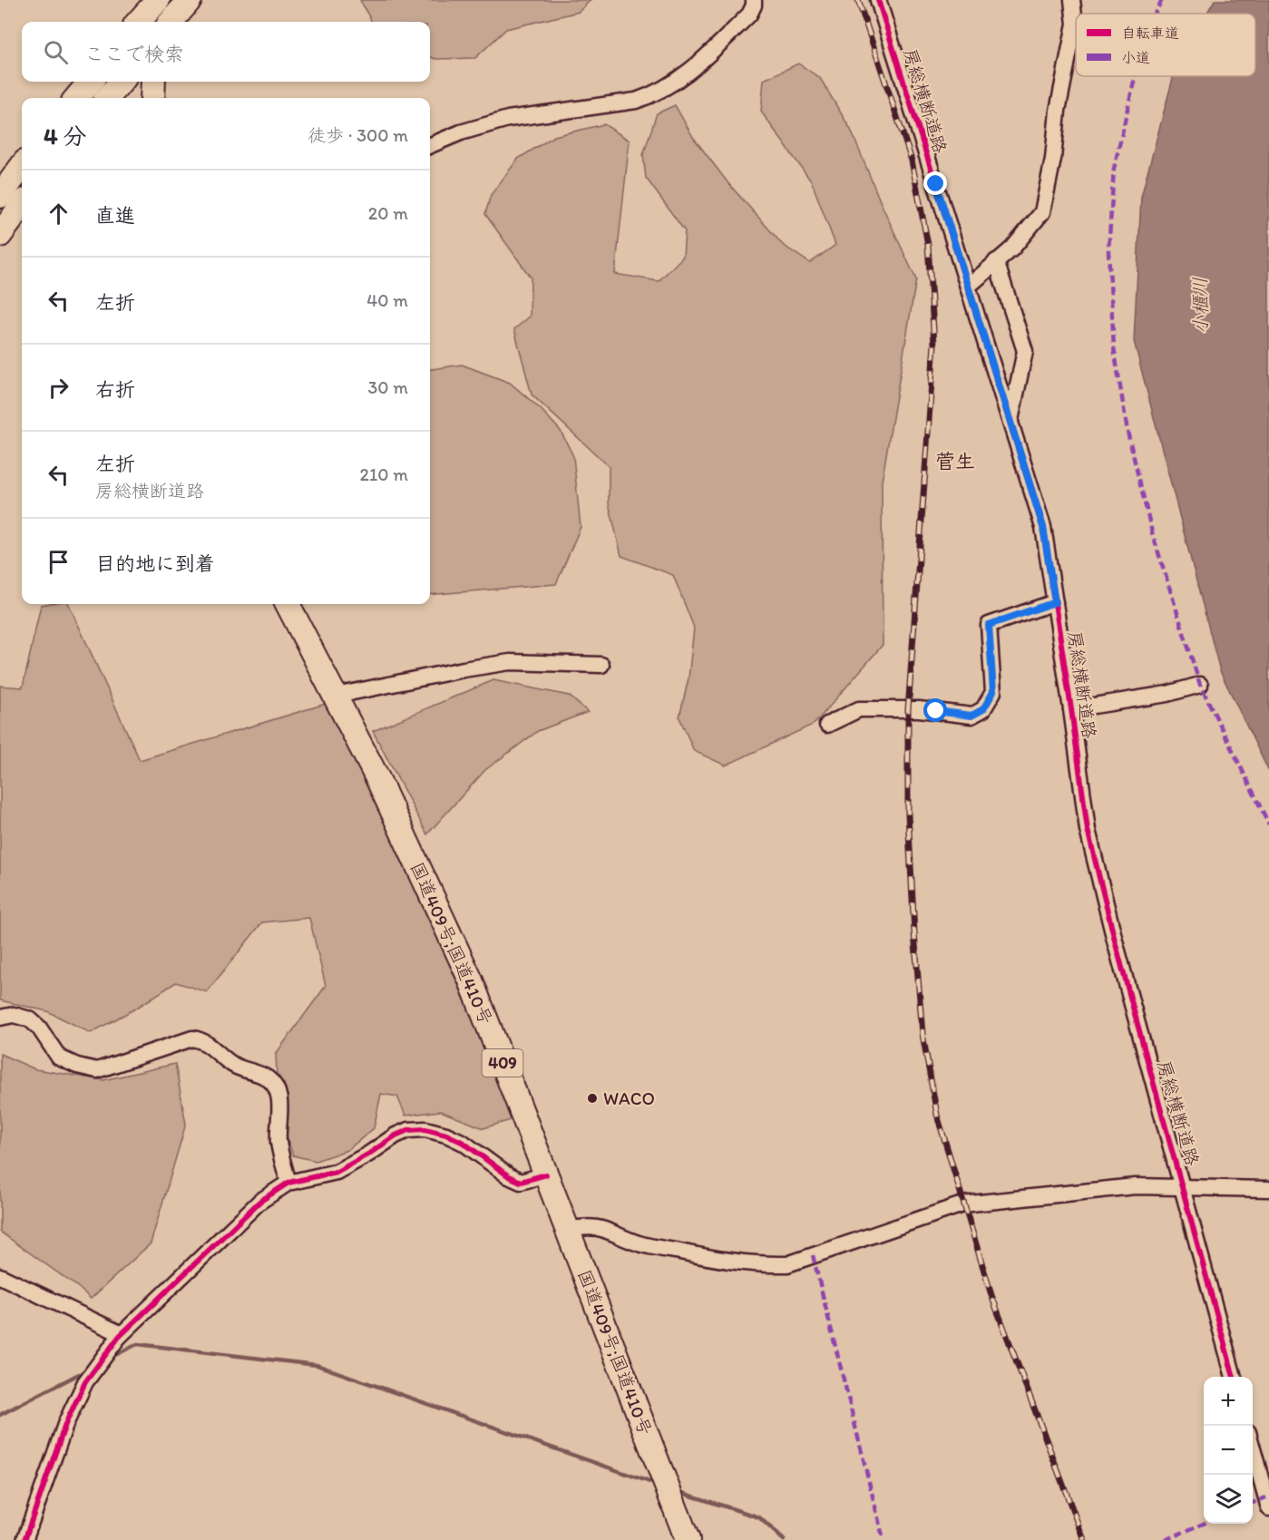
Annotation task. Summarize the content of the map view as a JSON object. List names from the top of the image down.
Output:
{
  "streets": {
    "highway": ["国道409号;国道410号", "409"],
    "street": ["房総横断道路"]
  },
  "districts": ["菅生"],
  "water": ["小櫃川"],
  "places": ["WACO"],
  "legend": ["自転車道", "小道"],
  "page": {
    "search": "ここで検索",
    "heading": ["4 分", "徒歩 · 300 m"],
    "list": [
      ["直進", "20 m"],
      ["左折", "40 m"],
      ["右折", "30 m"],
      ["左折", "房総横断道路", "210 m"],
      "目的地に到着"
    ],
    "map_buttons": ["+", "−"]
  }
}
